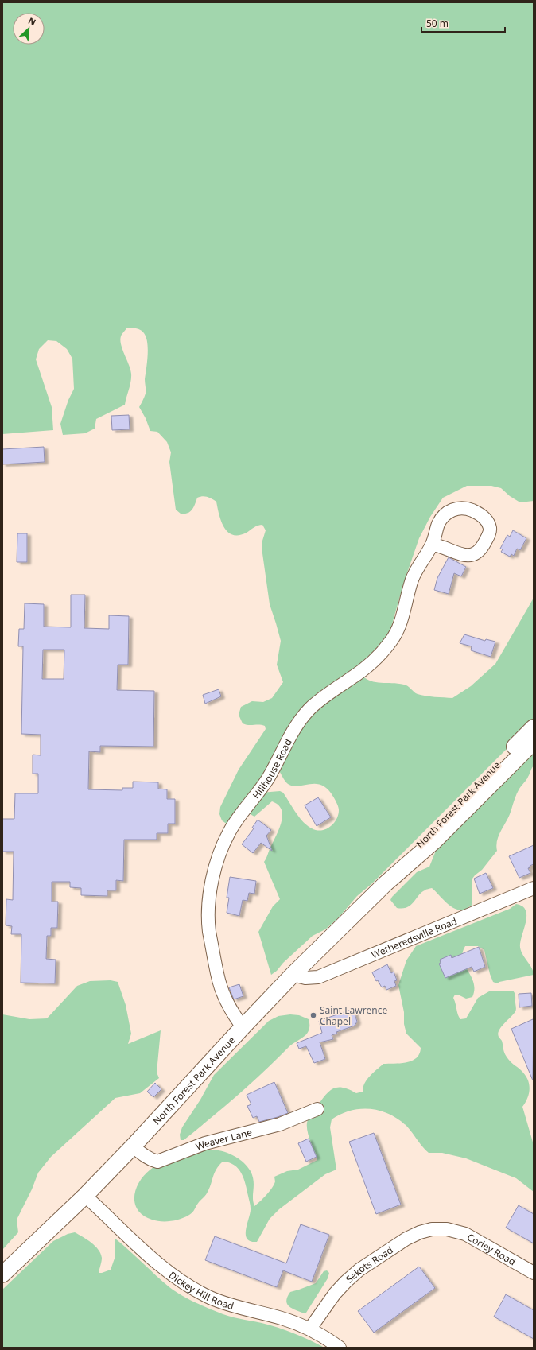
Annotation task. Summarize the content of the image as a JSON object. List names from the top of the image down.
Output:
{
  "streets": {
    "main road": ["North Forest Park Avenue"],
    "street": [
      "Hillhouse Road",
      "Wetheredsville Road",
      "Weaver Lane",
      "Corley Road",
      "Sekots Road",
      "Dickey Hill Road"
    ]
  },
  "crossings": [
    ["Hillhouse Road", "North Forest Park Avenue"],
    ["North Forest Park Avenue", "Wetheredsville Road"],
    ["North Forest Park Avenue", "Weaver Lane"],
    ["North Forest Park Avenue", "Dickey Hill Road"],
    ["Corley Road", "Sekots Road"],
    ["Sekots Road", "Dickey Hill Road"]
  ],
  "places": ["Saint Lawrence Chapel"],
  "scale_bar": "50 m",
  "north": "top right"
}
